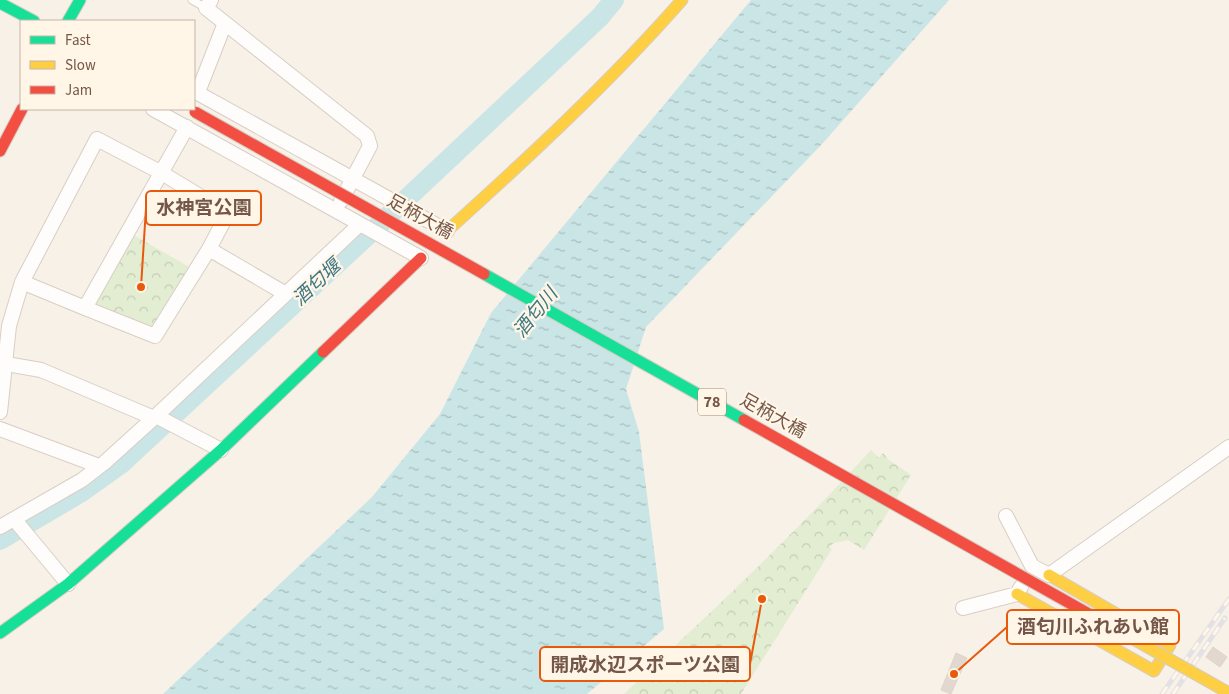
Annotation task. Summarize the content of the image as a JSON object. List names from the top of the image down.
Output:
{
  "streets": {
    "street": ["足柄大橋", "78"]
  },
  "water": ["酒匂堰", "酒匂川"],
  "places": ["水神宮公園", "開成水辺スポーツ公園", "酒匂川ふれあい館"],
  "legend": ["Fast", "Slow", "Jam"]
}
